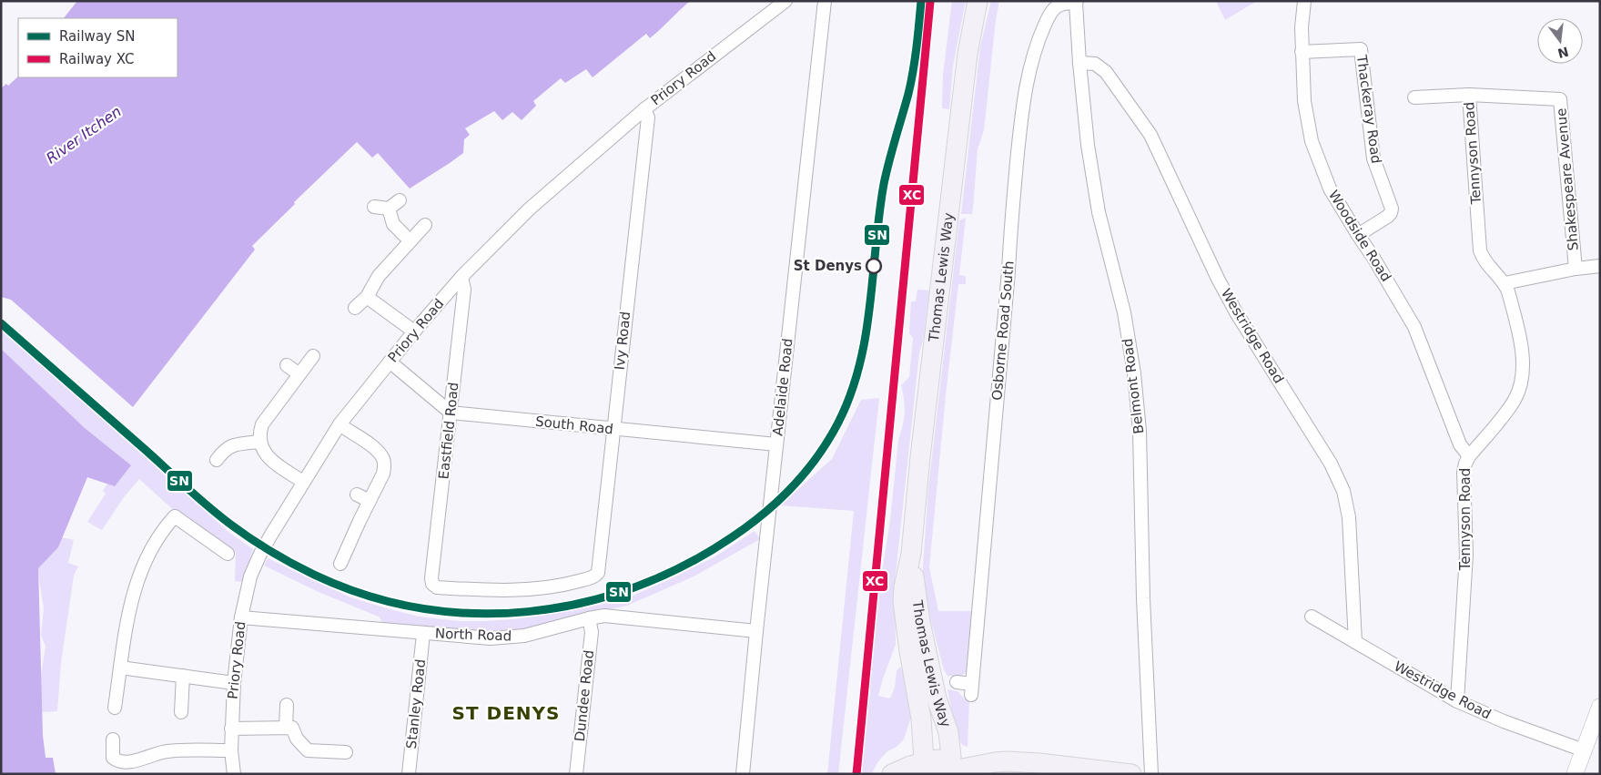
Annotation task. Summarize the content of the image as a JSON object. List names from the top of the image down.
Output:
{
  "streets": {
    "main road": ["Thomas Lewis Way"],
    "street": [
      "Priory Road",
      "Thackeray Road",
      "Tennyson Road",
      "Shakespeare Avenue",
      "Woodside Road",
      "Osborne Road South",
      "Westridge Road",
      "Ivy Road",
      "Belmont Road",
      "Adelaide Road",
      "South Road",
      "Eastfield Road",
      "North Road",
      "Dundee Road",
      "Stanley Road"
    ]
  },
  "crossings": [
    ["Priory Road", "Ivy Road"],
    ["Priory Road", "Eastfield Road"],
    ["Priory Road", "North Road"],
    ["Thackeray Road", "Woodside Road"],
    ["Tennyson Road", "Shakespeare Avenue"],
    ["Tennyson Road", "Woodside Road"],
    ["Tennyson Road", "Westridge Road"],
    ["Osborne Road South", "Belmont Road"],
    ["Westridge Road", "Belmont Road"],
    ["Ivy Road", "South Road"],
    ["Ivy Road", "Eastfield Road"],
    ["Adelaide Road", "South Road"],
    ["Adelaide Road", "North Road"],
    ["South Road", "Eastfield Road"],
    ["North Road", "Dundee Road"],
    ["North Road", "Stanley Road"]
  ],
  "districts": ["ST DENYS"],
  "water": ["River Itchen"],
  "places": ["St Denys"],
  "lines": ["rail line SN", "rail line XC"],
  "legend": ["Railway SN", "Railway XC"],
  "north": "bottom"
}
